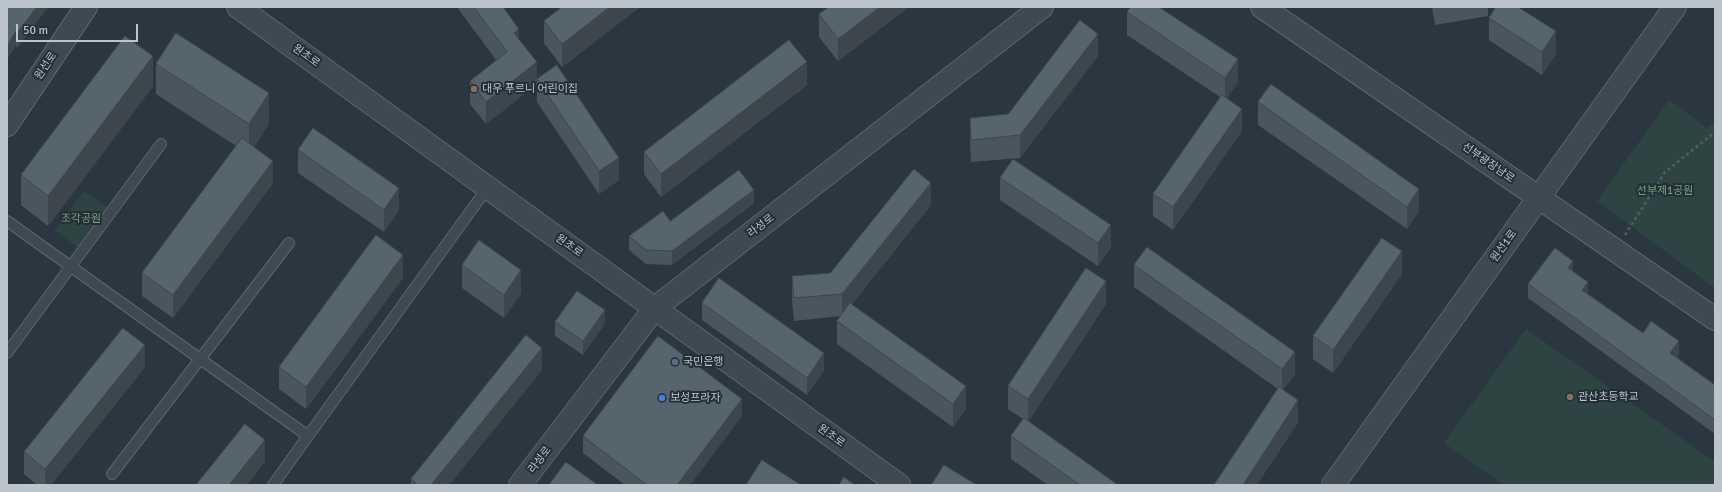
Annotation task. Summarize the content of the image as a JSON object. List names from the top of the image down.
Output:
{
  "streets": {
    "street": [
      "원초로",
      "원선로",
      "선부광장남로",
      "라성로",
      "원선1로"
    ]
  },
  "crossings": [
    ["원초로", "라성로"],
    ["선부광장남로", "원선1로"]
  ],
  "parks": ["선부제1공원", "조각공원"],
  "places": [
    "대우 푸르니 어린이집",
    "국민은행",
    "관산초등학교",
    "보성프라자"
  ],
  "scale_bar": "50 m"
}
